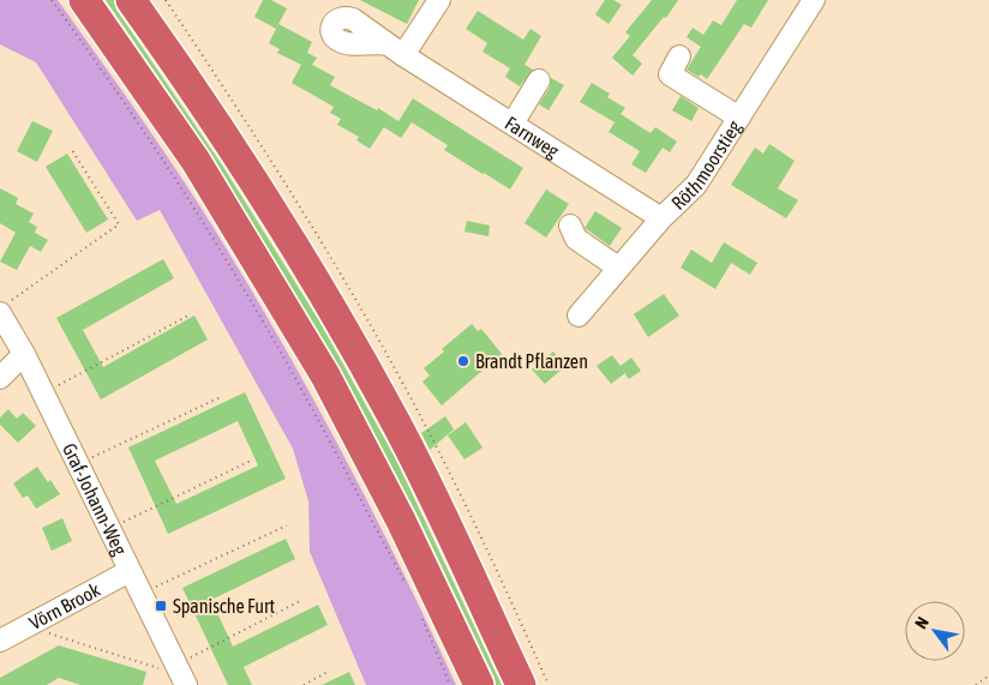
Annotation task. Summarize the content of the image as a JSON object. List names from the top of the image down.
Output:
{
  "streets": {
    "street": [
      "Farnweg",
      "Röthmoorstieg",
      "Graf-Johann-Weg",
      "Vörn Brook"
    ]
  },
  "crossings": [
    ["Farnweg", "Röthmoorstieg"],
    ["Graf-Johann-Weg", "Vörn Brook"]
  ],
  "places": {
    "other": ["Brandt Pflanzen"],
    "transit": ["Spanische Furt"]
  },
  "north": "top left"
}
